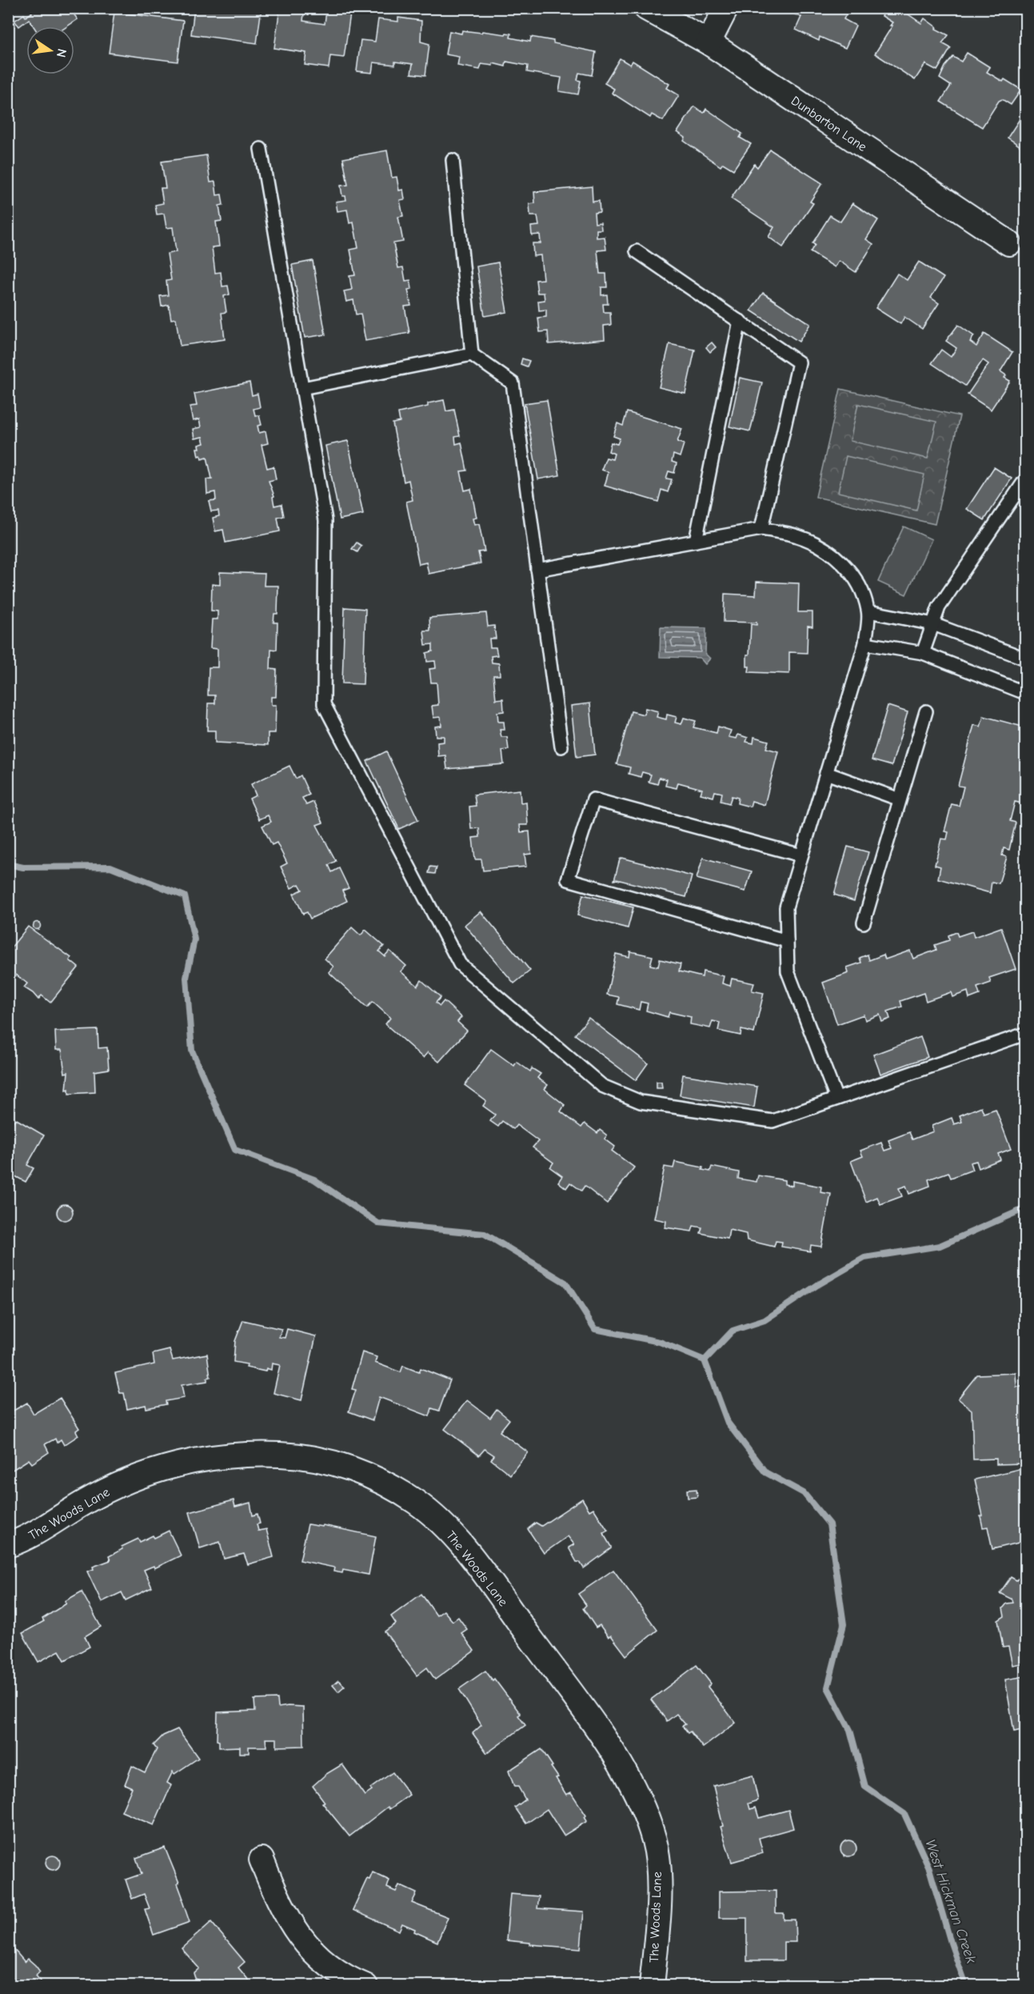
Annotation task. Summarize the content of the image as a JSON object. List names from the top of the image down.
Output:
{
  "streets": {
    "street": ["Dunbarton Lane", "The Woods Lane"]
  },
  "water": ["West Hickman Creek"],
  "north": "right"
}
